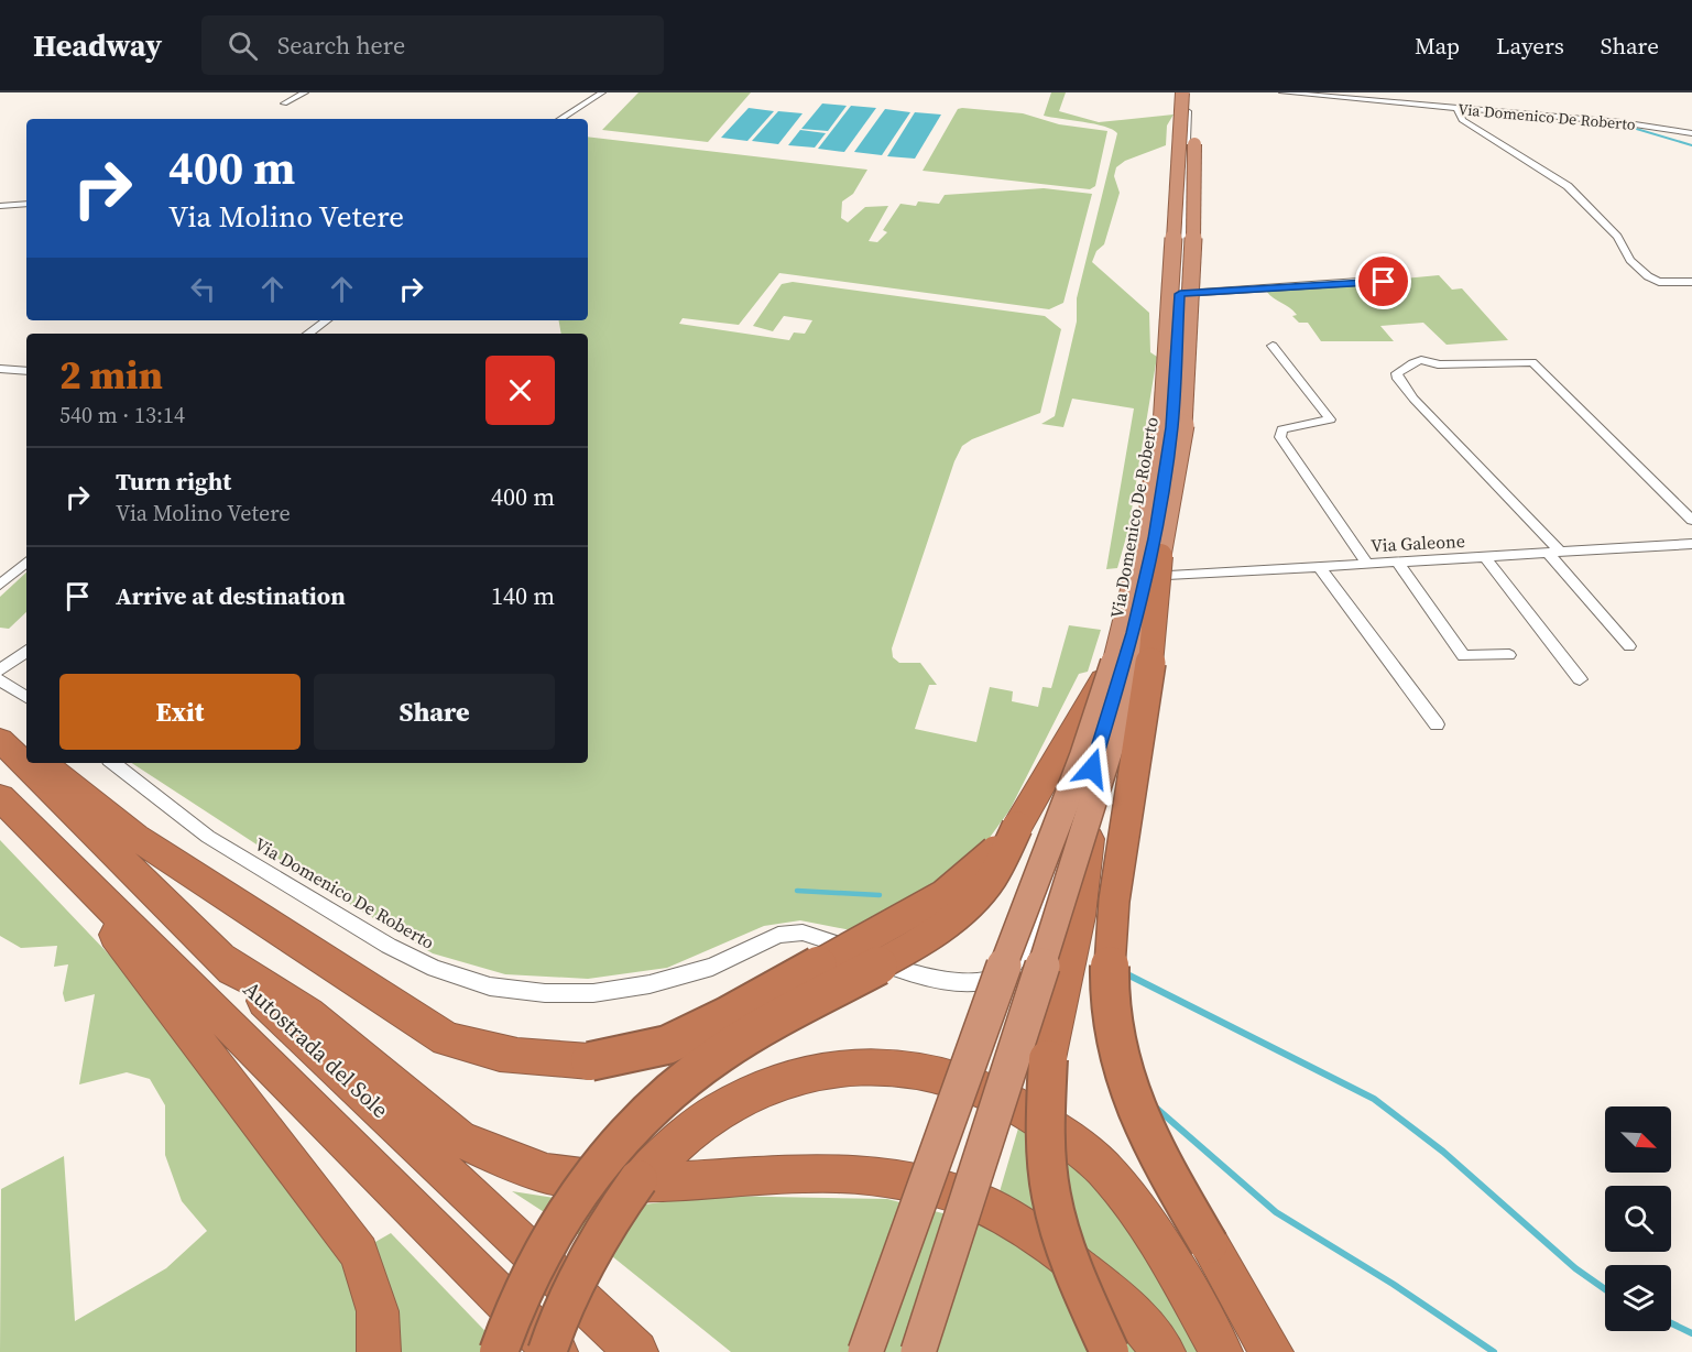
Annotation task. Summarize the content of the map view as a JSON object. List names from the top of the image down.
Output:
{
  "streets": {
    "highway": ["Autostrada del Sole"],
    "street": ["Via Domenico De Roberto", "Via Galeone"]
  },
  "crossings": [
    ["Via Domenico De Roberto", "Via Galeone"]
  ],
  "north": "bottom right",
  "page": {
    "header": "Headway",
    "search": "Search here",
    "nav": ["Map", "Layers", "Share"],
    "turn": ["400 m", "Via Molino Vetere"],
    "heading": ["2 min", "540 m · 13:14"],
    "list": [
      {
        "name": "Turn right",
        "note": "Via Molino Vetere",
        "value": "400 m"
      },
      {
        "name": "Arrive at destination",
        "value": "140 m"
      }
    ],
    "buttons": ["Exit", "Share"]
  }
}
